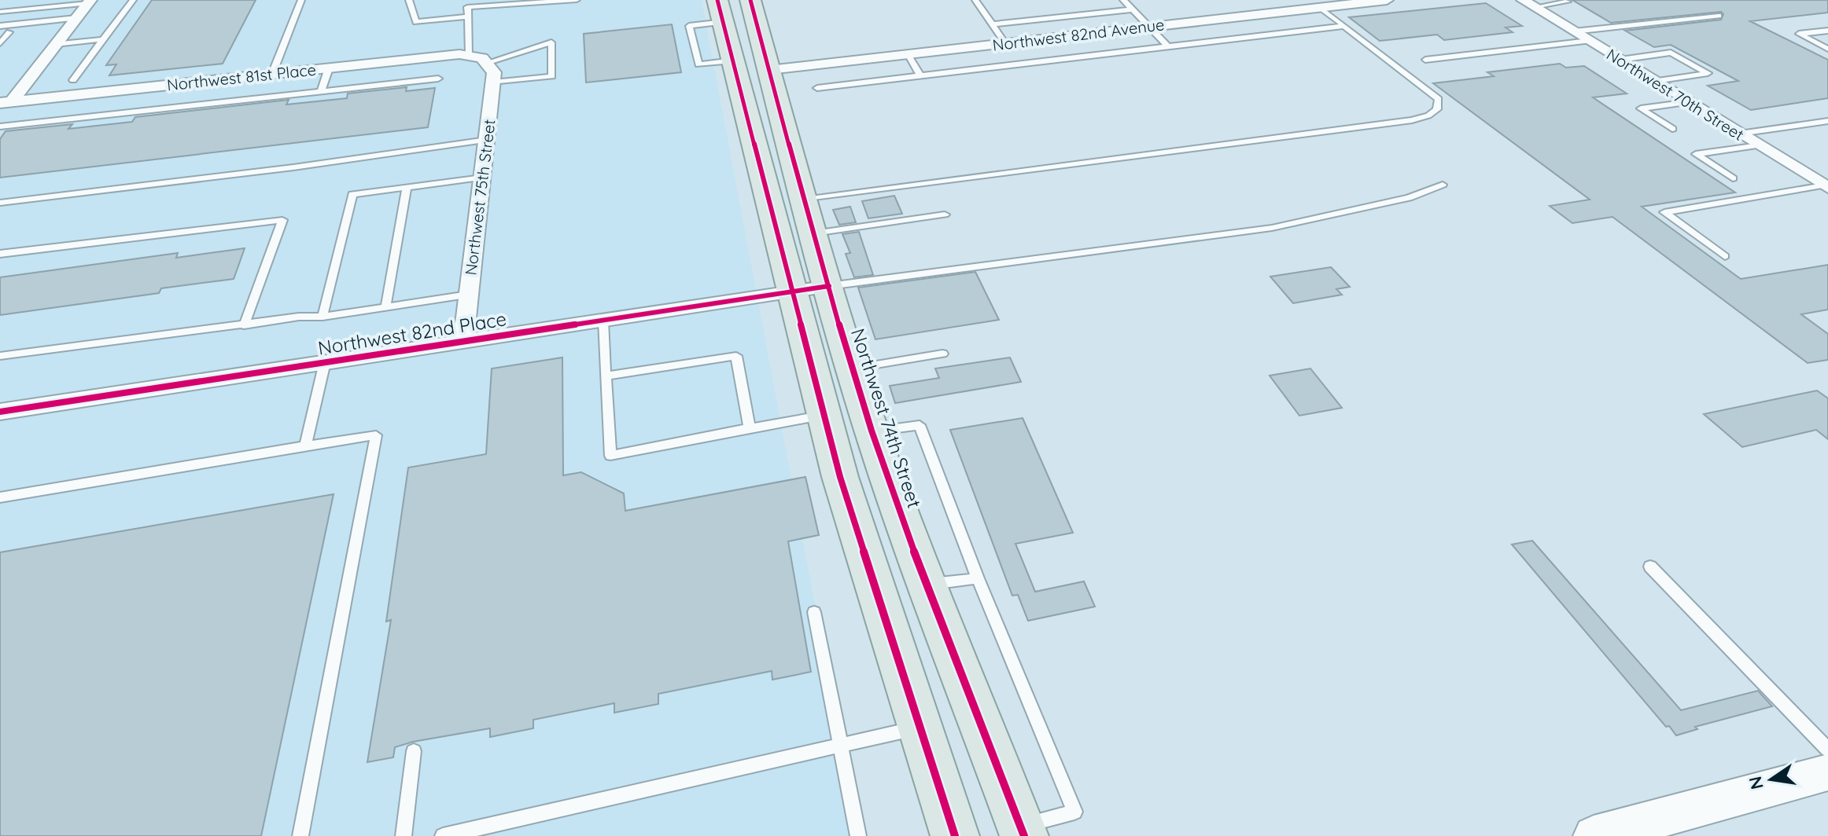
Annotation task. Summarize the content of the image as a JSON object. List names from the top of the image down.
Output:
{
  "streets": {
    "main road": ["Northwest 74th Street"],
    "street": [
      "Northwest 82nd Avenue",
      "Northwest 81st Place",
      "Northwest 70th Street",
      "Northwest 75th Street",
      "Northwest 82nd Place"
    ]
  },
  "crossings": [
    ["Northwest 82nd Avenue", "Northwest 74th Street"],
    ["Northwest 81st Place", "Northwest 75th Street"],
    ["Northwest 75th Street", "Northwest 82nd Place"],
    ["Northwest 82nd Place", "Northwest 74th Street"]
  ],
  "north": "left"
}
